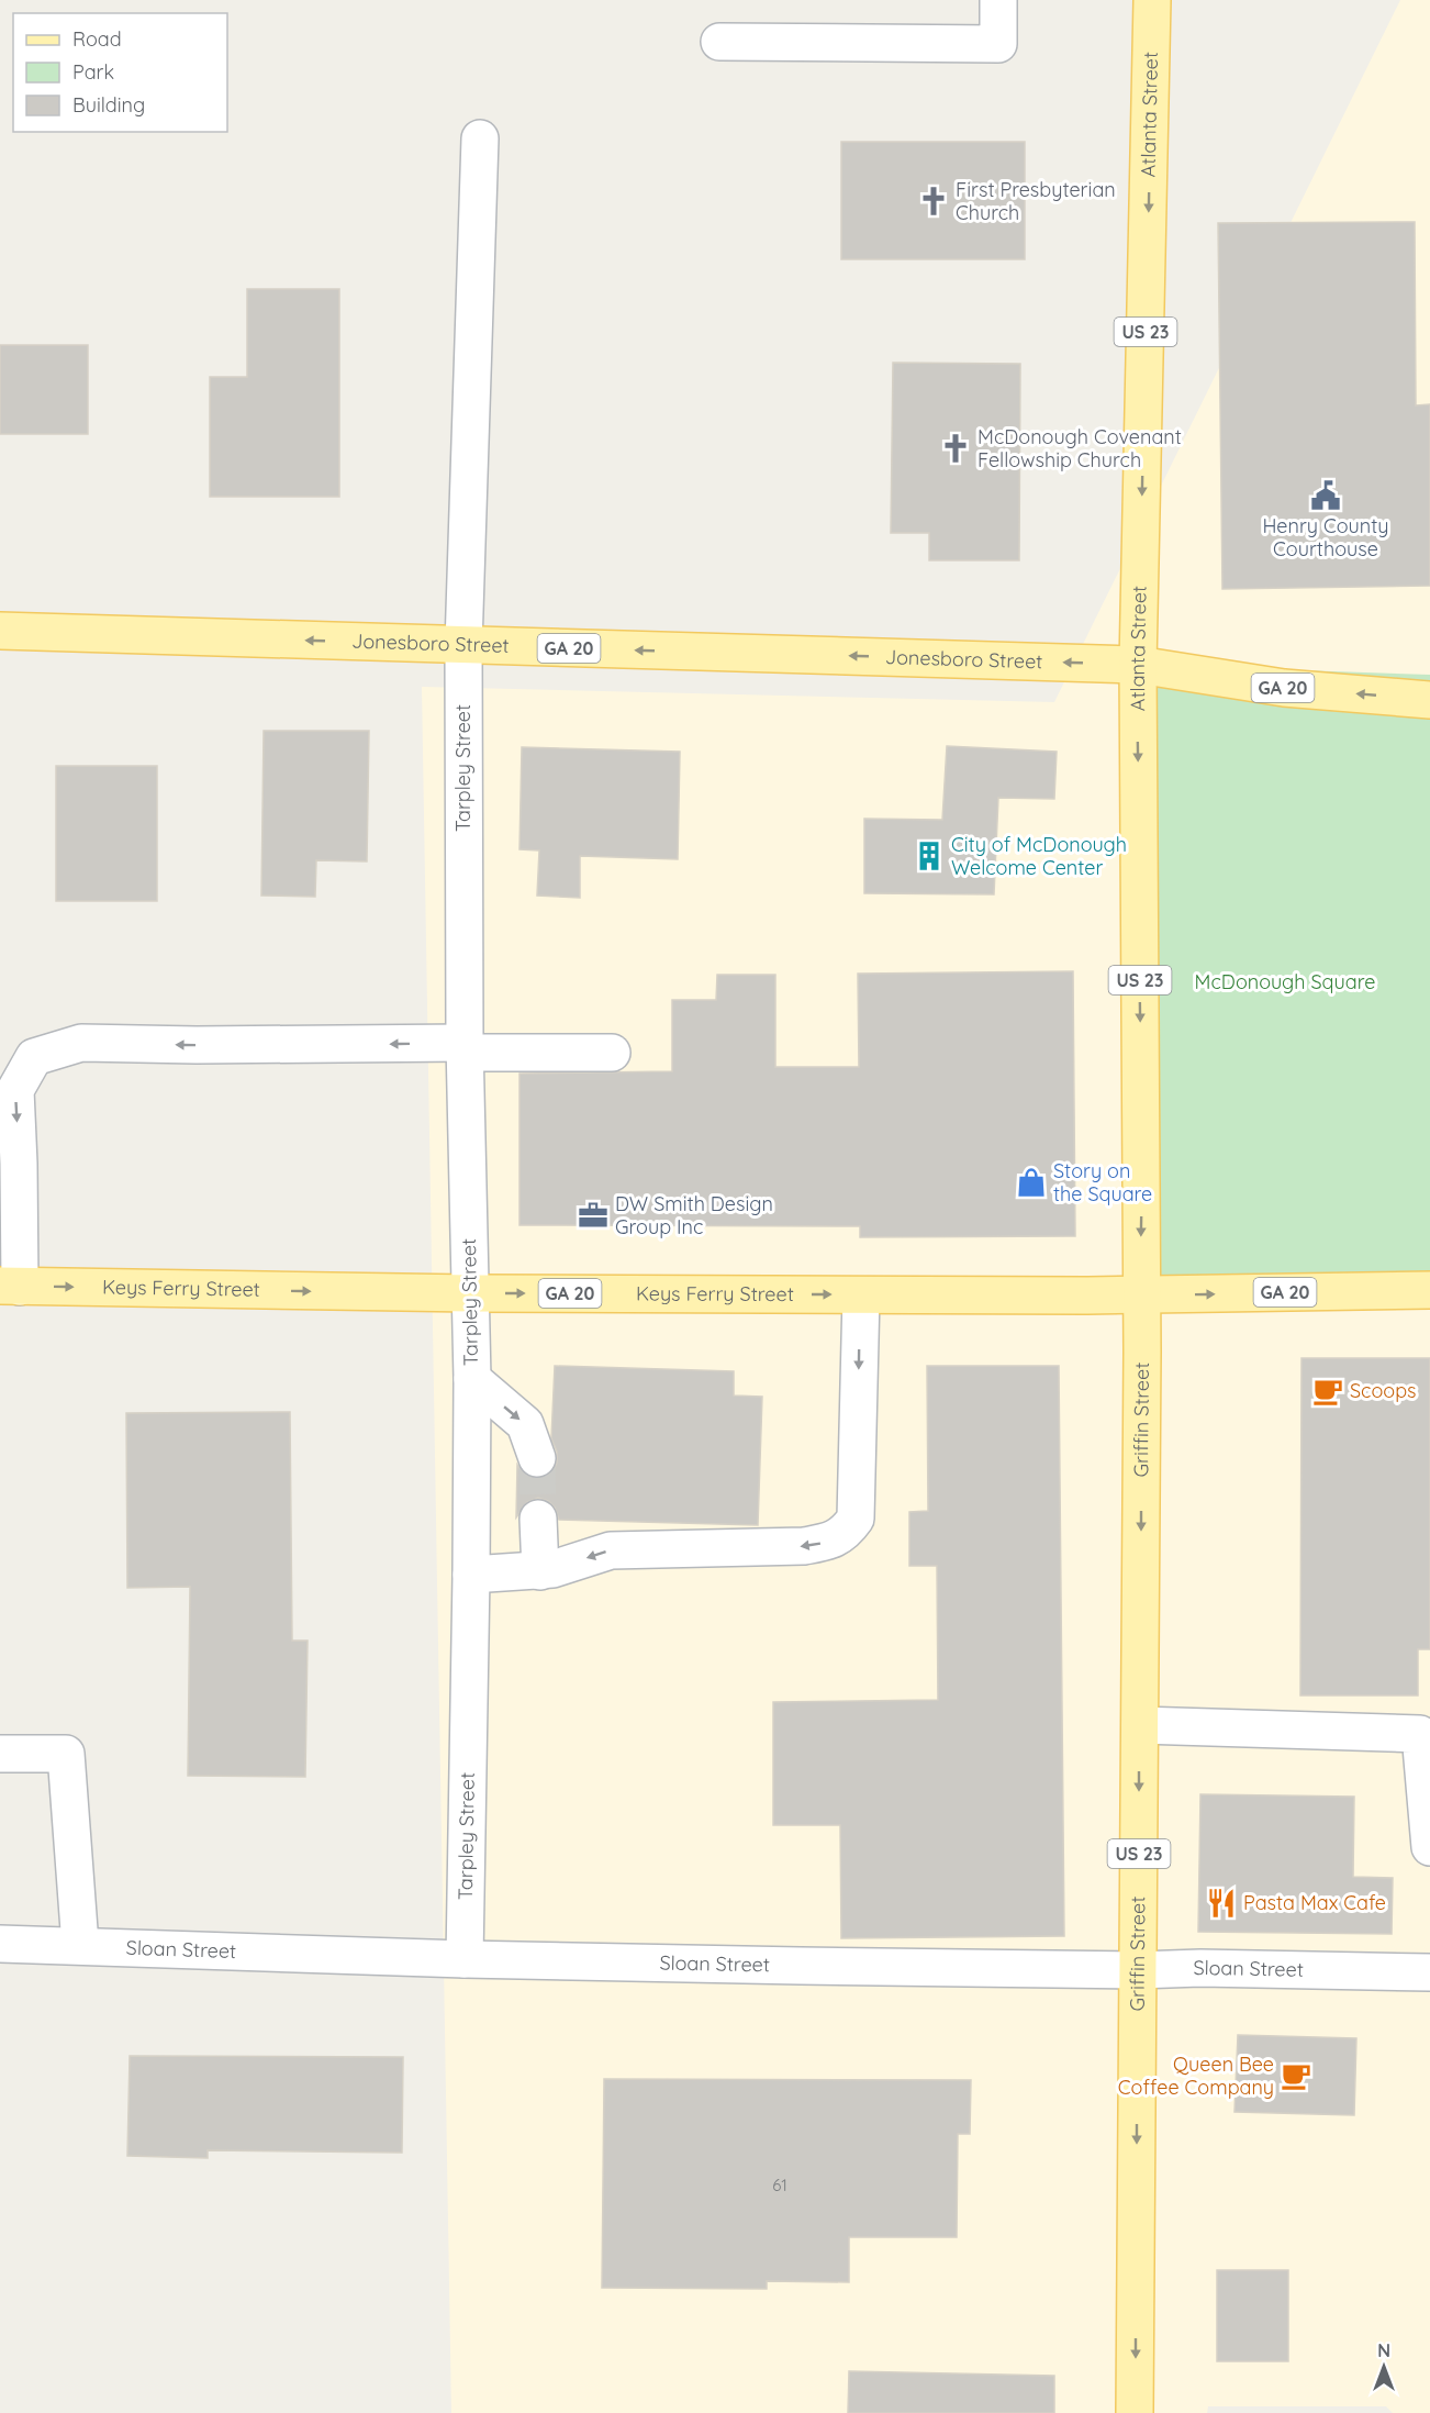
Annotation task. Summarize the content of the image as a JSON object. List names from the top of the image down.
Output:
{
  "streets": {
    "main road": [
      "Atlanta Street",
      "US 23",
      "Jonesboro Street",
      "GA 20",
      "Keys Ferry Street",
      "Griffin Street"
    ],
    "street": ["Tarpley Street", "Sloan Street"]
  },
  "crossings": [
    ["Atlanta Street", "Jonesboro Street"],
    ["Atlanta Street", "GA 20"],
    ["Atlanta Street", "Keys Ferry Street"],
    ["Atlanta Street", "Griffin Street"],
    ["Jonesboro Street", "GA 20"],
    ["Jonesboro Street", "Tarpley Street"],
    ["Tarpley Street", "Keys Ferry Street"],
    ["Tarpley Street", "Sloan Street"],
    ["Keys Ferry Street", "Griffin Street"],
    ["Griffin Street", "Sloan Street"]
  ],
  "one_way": [
    "Atlanta Street",
    "Jonesboro Street",
    "Keys Ferry Street",
    "Griffin Street"
  ],
  "parks": ["McDonough Square"],
  "places": {
    "church": ["First Presbyterian Church", "McDonough Covenant Fellowship Church"],
    "public building": ["Henry County Courthouse"],
    "building": ["City of McDonough Welcome Center"],
    "shop": ["Story on the Square"],
    "office": ["DW Smith Design Group Inc"],
    "cafe": ["Scoops", "Queen Bee Coffee Company"],
    "restaurant": ["Pasta Max Cafe"]
  },
  "house_numbers": ["61"],
  "legend": ["Road", "Park", "Building"],
  "north": "top"
}
